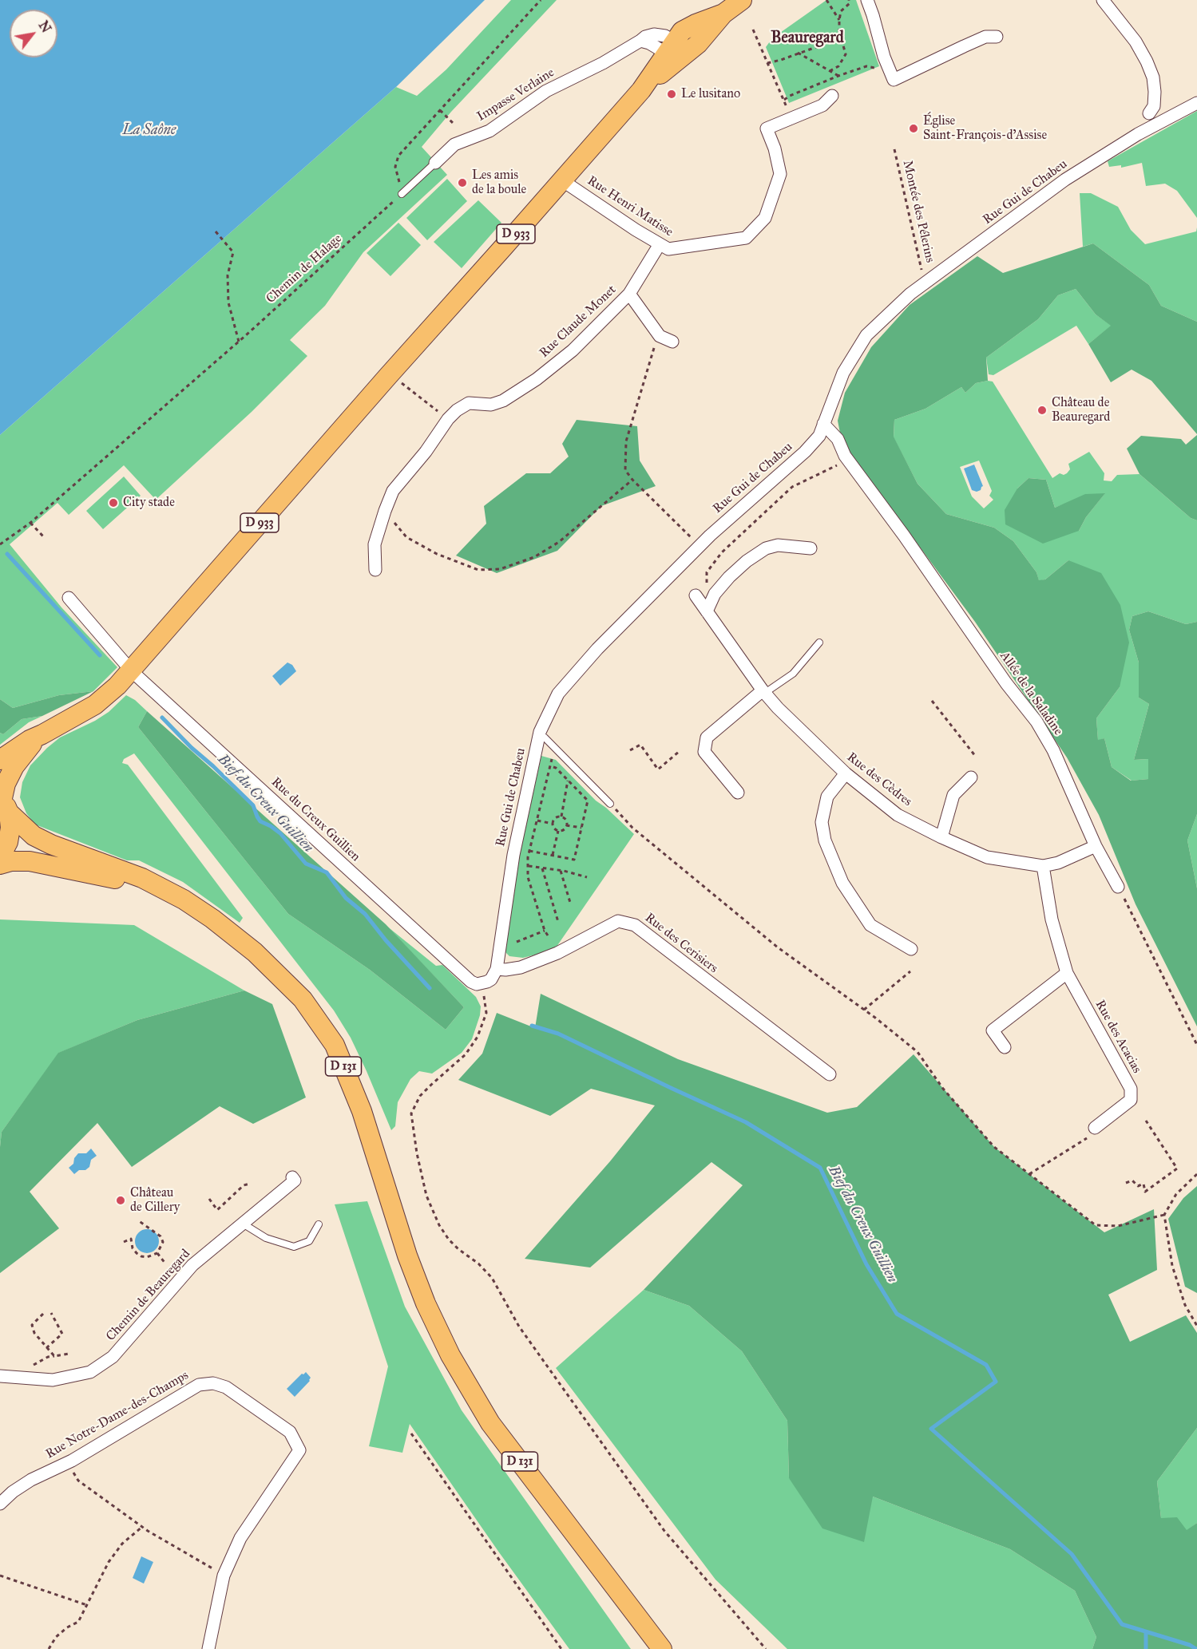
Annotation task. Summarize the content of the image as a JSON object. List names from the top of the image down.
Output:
{
  "streets": {
    "main road": ["D 933", "D 131"],
    "street": [
      "Impasse Verlaine",
      "Rue Gui de Chabeu",
      "Rue Henri Matisse",
      "Rue Claude Monet",
      "Allée de la Saladine",
      "Rue des Cèdres",
      "Rue du Creux Guillien",
      "Rue des Cerisiers",
      "Rue des Acacias",
      "Chemin de Beauregard",
      "Rue Notre-Dame-des-Champs"
    ],
    "path": ["Montée des Pélerins", "Chemin de Halage"]
  },
  "crossings": [
    ["Impasse Verlaine", "D 933"],
    ["Rue Gui de Chabeu", "Allée de la Saladine"],
    ["Rue Gui de Chabeu", "Rue des Cerisiers"],
    ["Rue Henri Matisse", "D 933"],
    ["Rue Henri Matisse", "Rue Claude Monet"],
    ["D 933", "Rue du Creux Guillien"],
    ["D 933", "D 131"],
    ["Allée de la Saladine", "Rue des Cèdres"],
    ["Rue des Cèdres", "Rue des Acacias"]
  ],
  "districts": ["Beauregard"],
  "water": ["La Saône", "Bief du Creux Guillien"],
  "places": [
    "Le lusitano",
    "Église Saint-François-d'Assise",
    "Les amis de la boule",
    "Château de Beauregard",
    "City stade",
    "Château de Cillery"
  ],
  "north": "top right"
}
